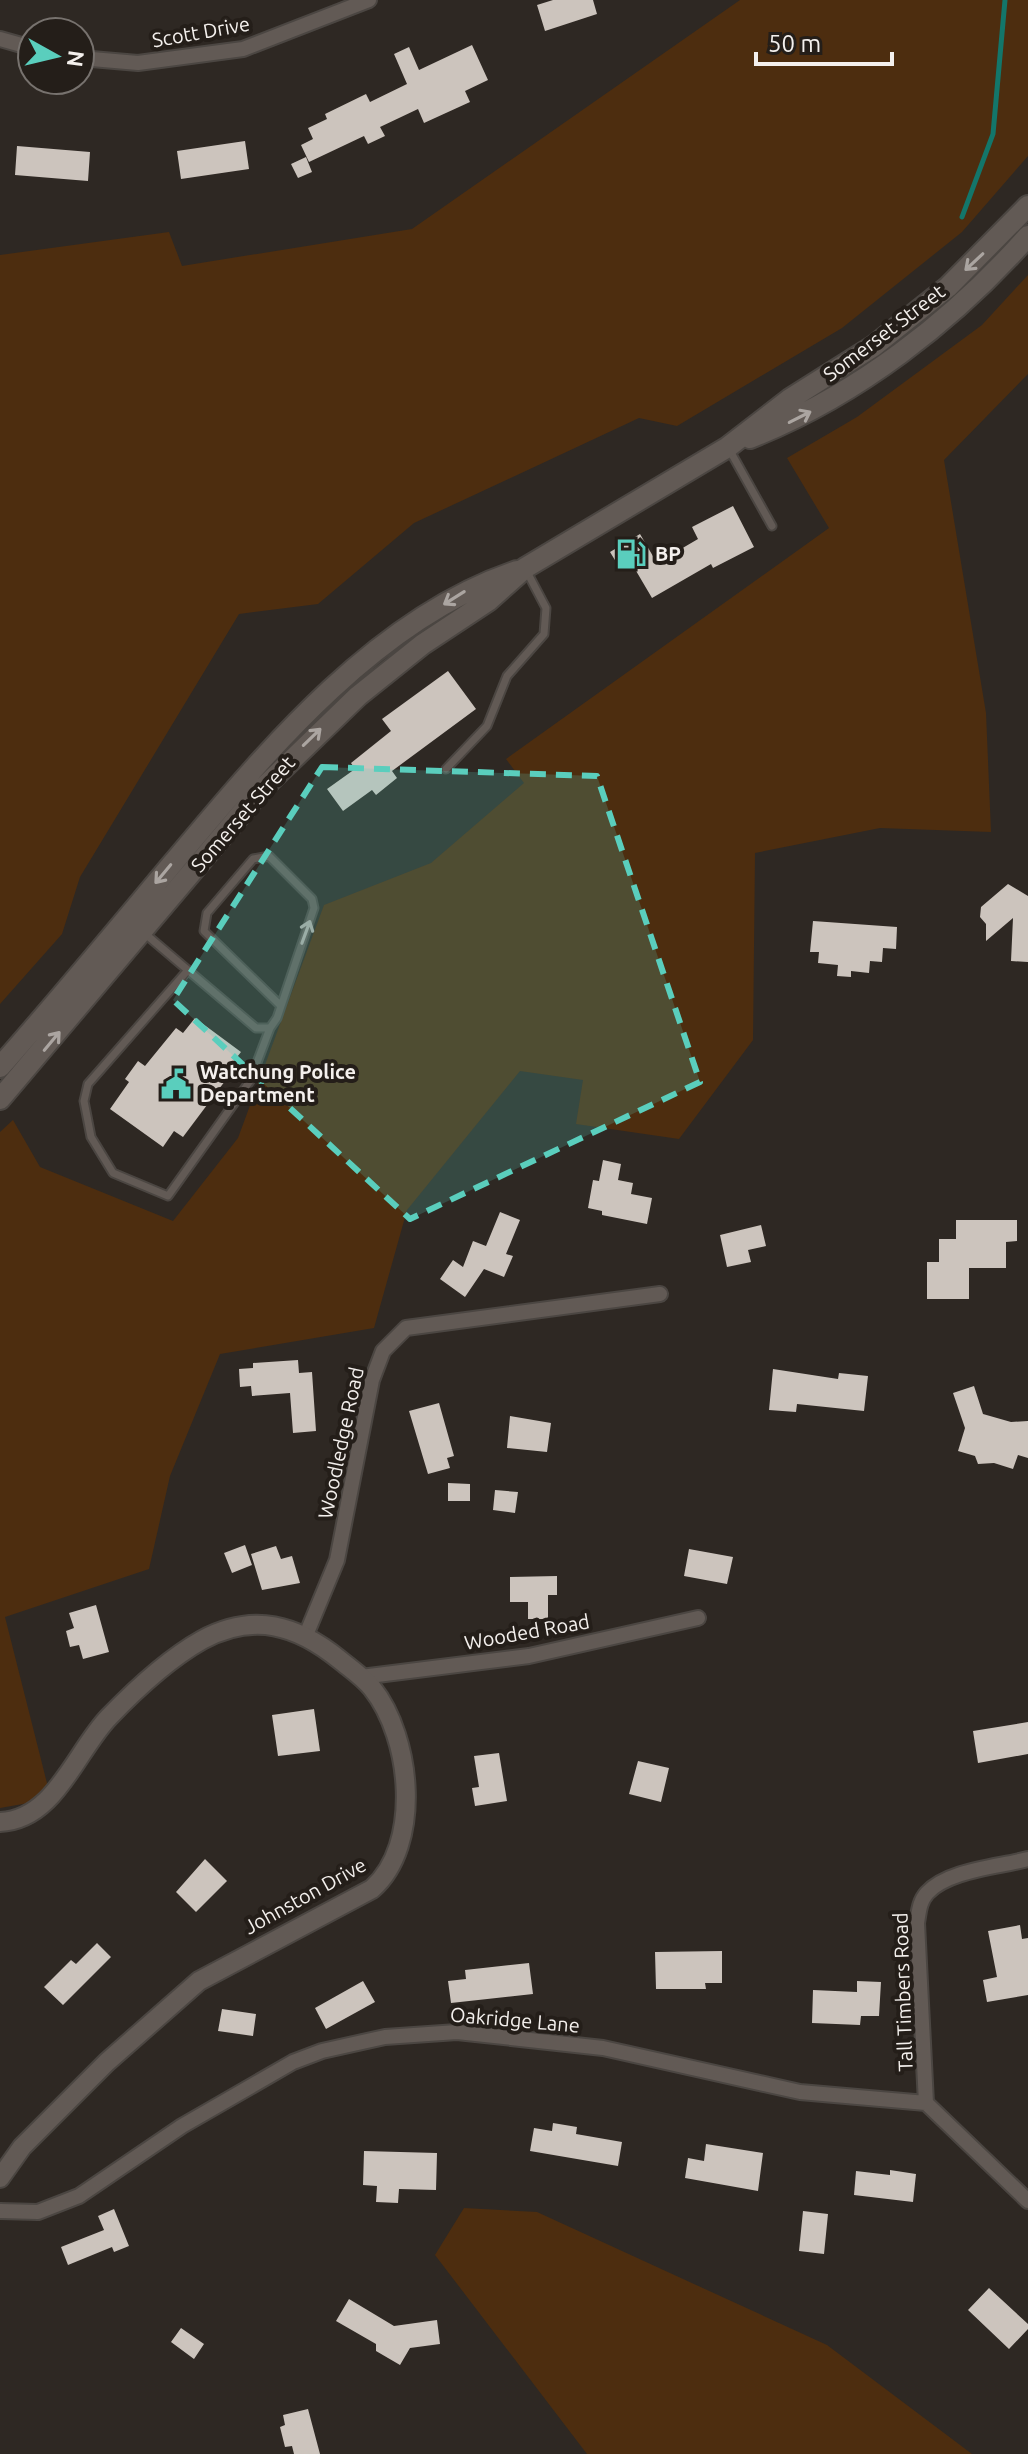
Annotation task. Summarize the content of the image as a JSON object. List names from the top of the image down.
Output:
{
  "streets": {
    "main road": ["Somerset Street"],
    "street": [
      "Scott Drive",
      "Woodledge Road",
      "Wooded Road",
      "Johnston Drive",
      "Tall Timbers Road",
      "Oakridge Lane"
    ]
  },
  "crossings": [
    ["Woodledge Road", "Johnston Drive"],
    ["Wooded Road", "Johnston Drive"],
    ["Tall Timbers Road", "Oakridge Lane"]
  ],
  "places": {
    "fuel station": ["BP"],
    "public building": ["Watchung Police Department"]
  },
  "scale_bar": "50 m",
  "north": "right"
}
